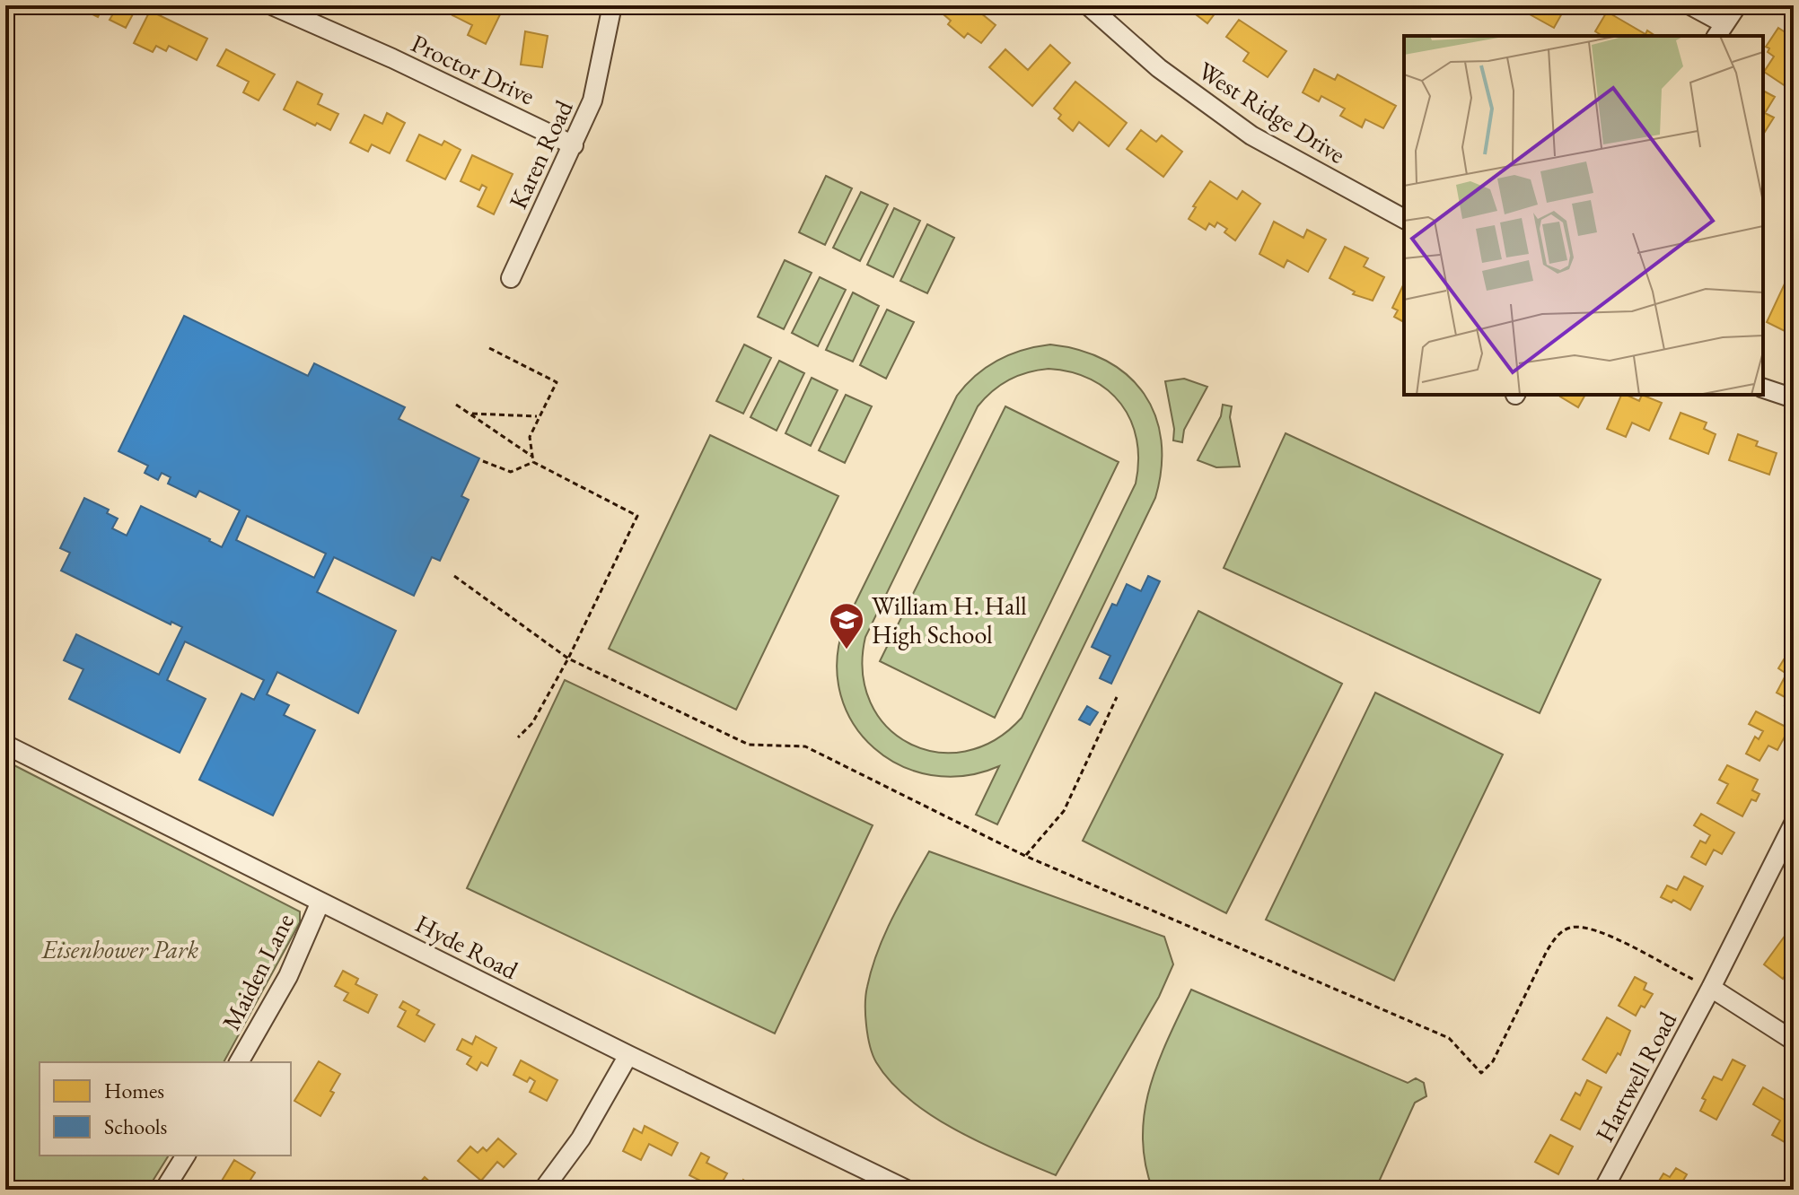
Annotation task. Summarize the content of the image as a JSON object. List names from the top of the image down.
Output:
{
  "streets": {
    "street": [
      "Proctor Drive",
      "West Ridge Drive",
      "Karen Road",
      "Hyde Road",
      "Maiden Lane",
      "Hartwell Road"
    ]
  },
  "crossings": [
    ["Proctor Drive", "Karen Road"],
    ["Hyde Road", "Maiden Lane"]
  ],
  "parks": ["Eisenhower Park"],
  "places": {
    "school or university": ["William H. Hall High School"]
  },
  "legend": ["Homes", "Schools"]
}
